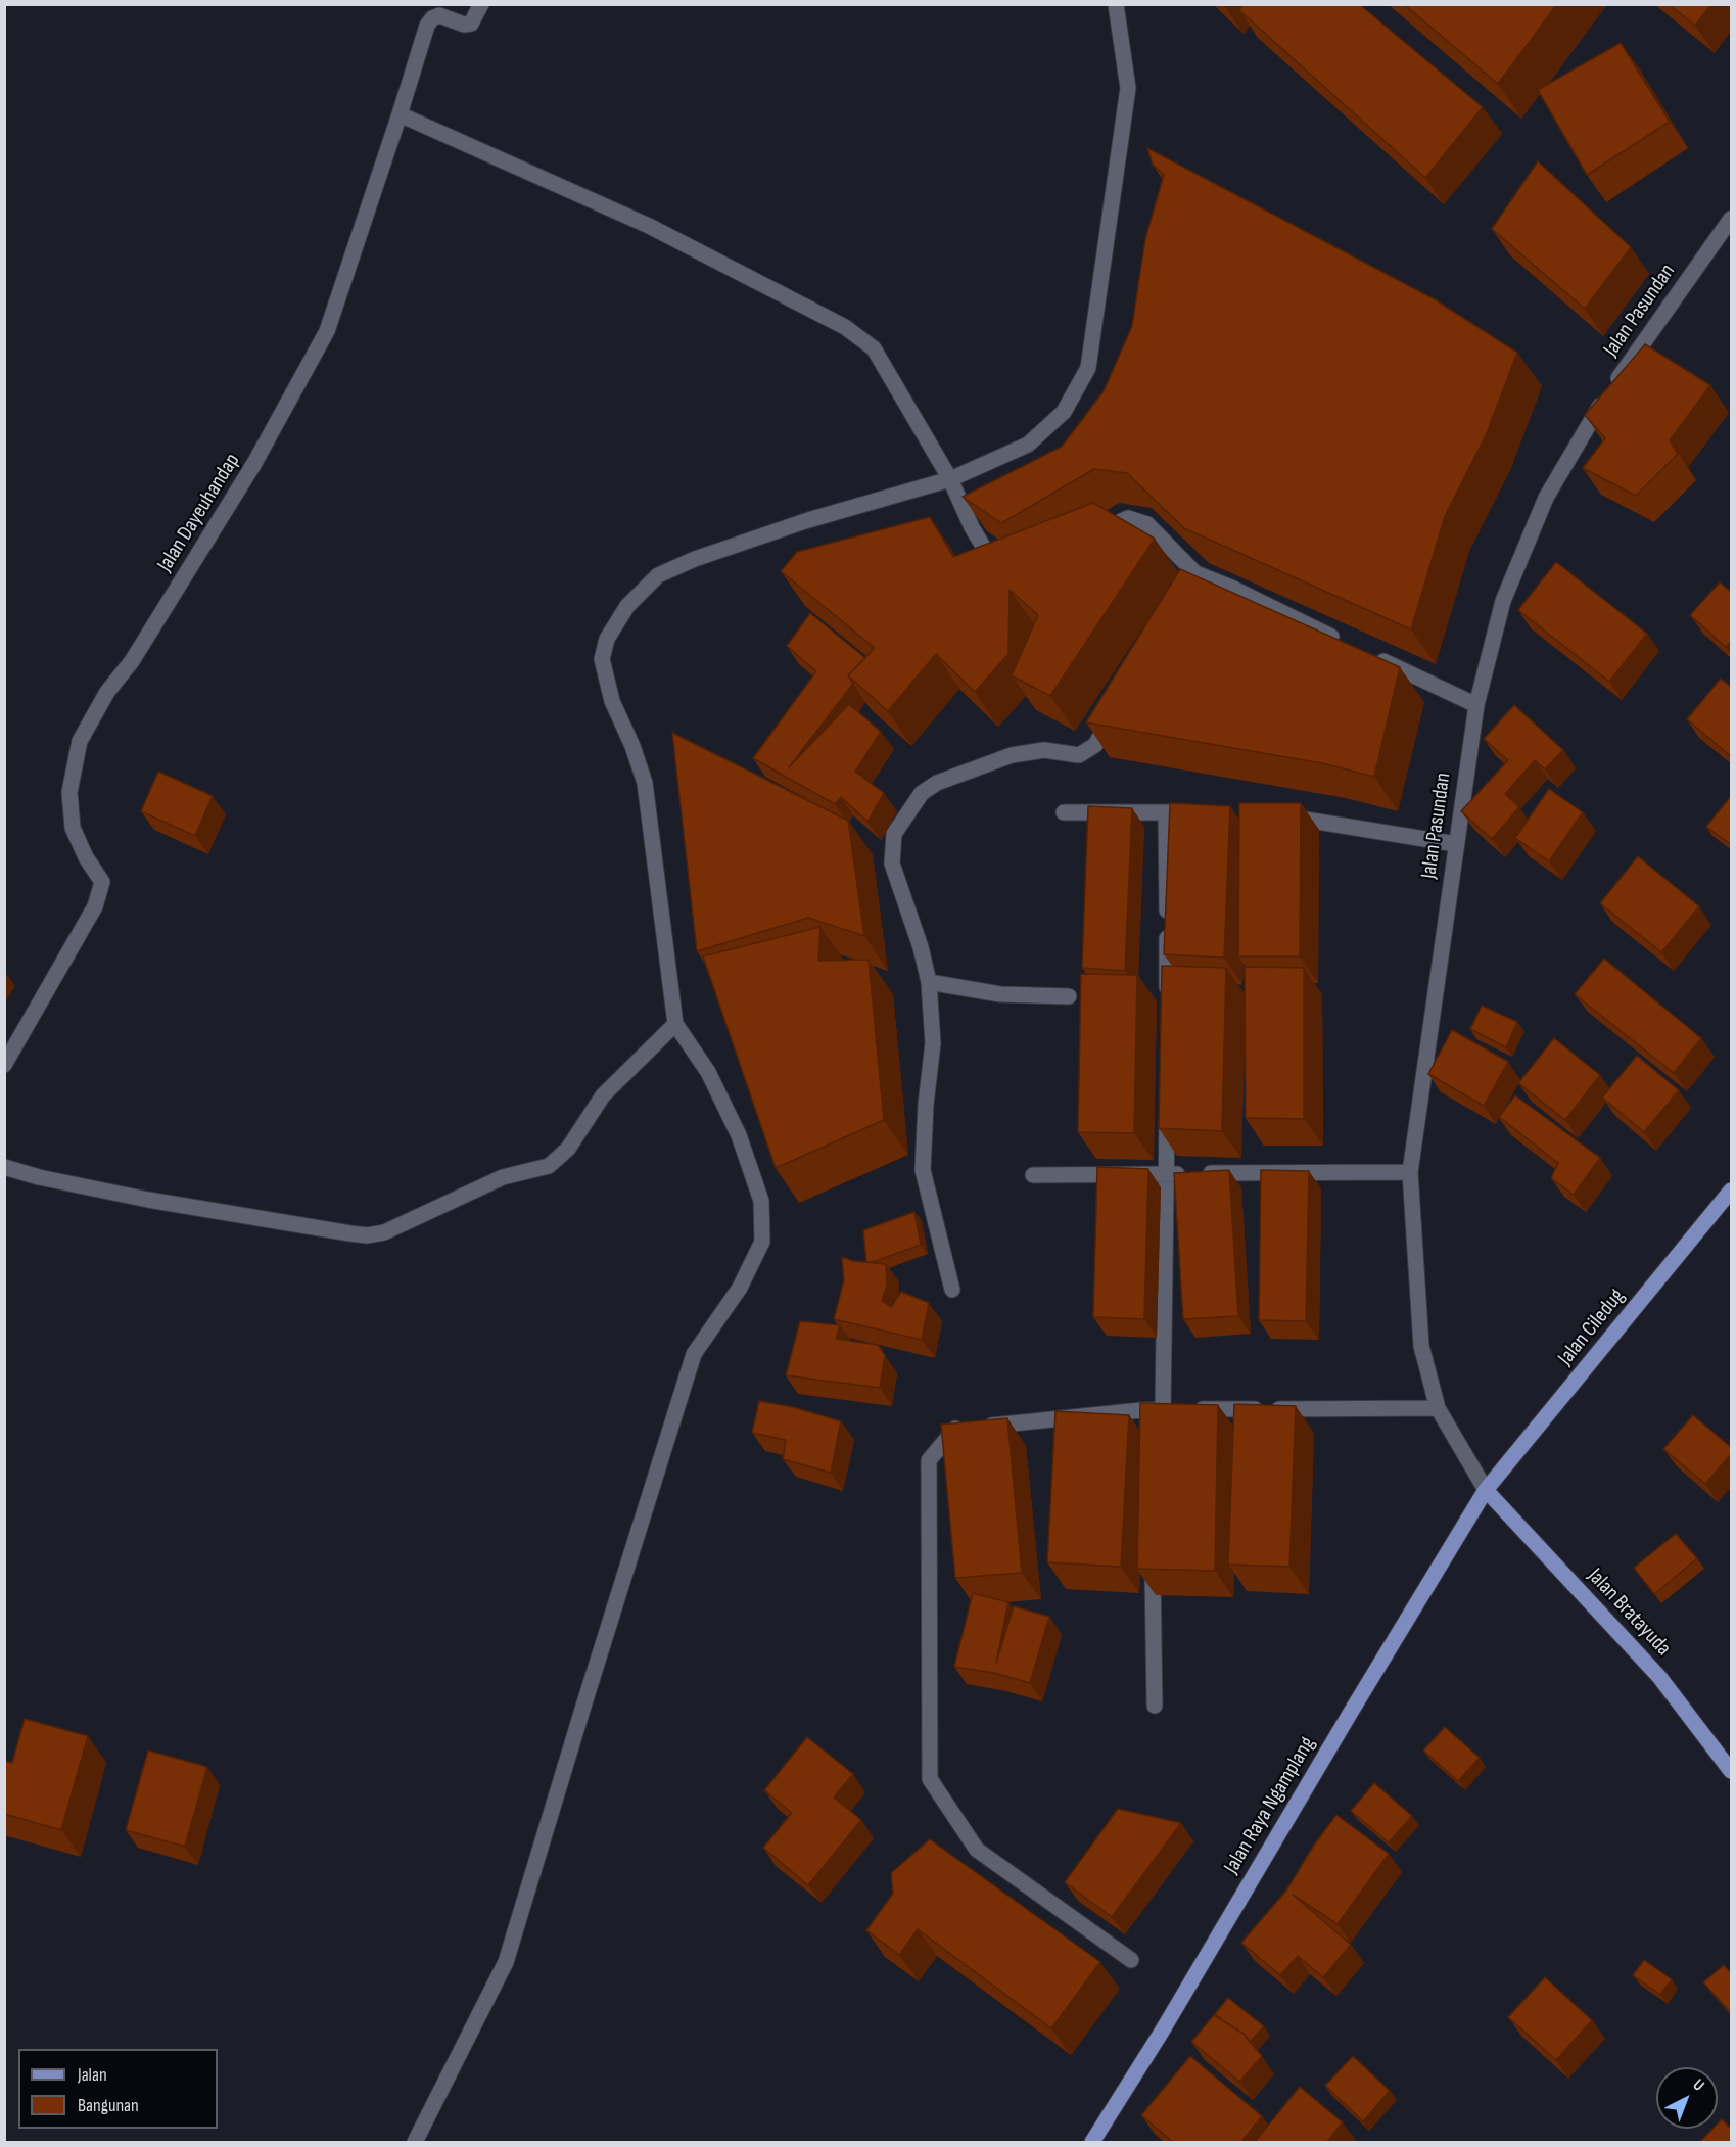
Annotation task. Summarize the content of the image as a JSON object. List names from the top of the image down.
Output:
{
  "streets": {
    "main road": ["Jalan Ciledug", "Jalan Bratayuda", "Jalan Raya Ngamplang"],
    "street": ["Jalan Pasundan", "Jalan Dayeuhandap"]
  },
  "crossings": [
    ["Jalan Pasundan", "Jalan Ciledug"],
    ["Jalan Pasundan", "Jalan Bratayuda"],
    ["Jalan Pasundan", "Jalan Raya Ngamplang"],
    ["Jalan Ciledug", "Jalan Bratayuda"],
    ["Jalan Ciledug", "Jalan Raya Ngamplang"],
    ["Jalan Bratayuda", "Jalan Raya Ngamplang"]
  ],
  "legend": ["Jalan", "Bangunan"],
  "north": "top right"
}
